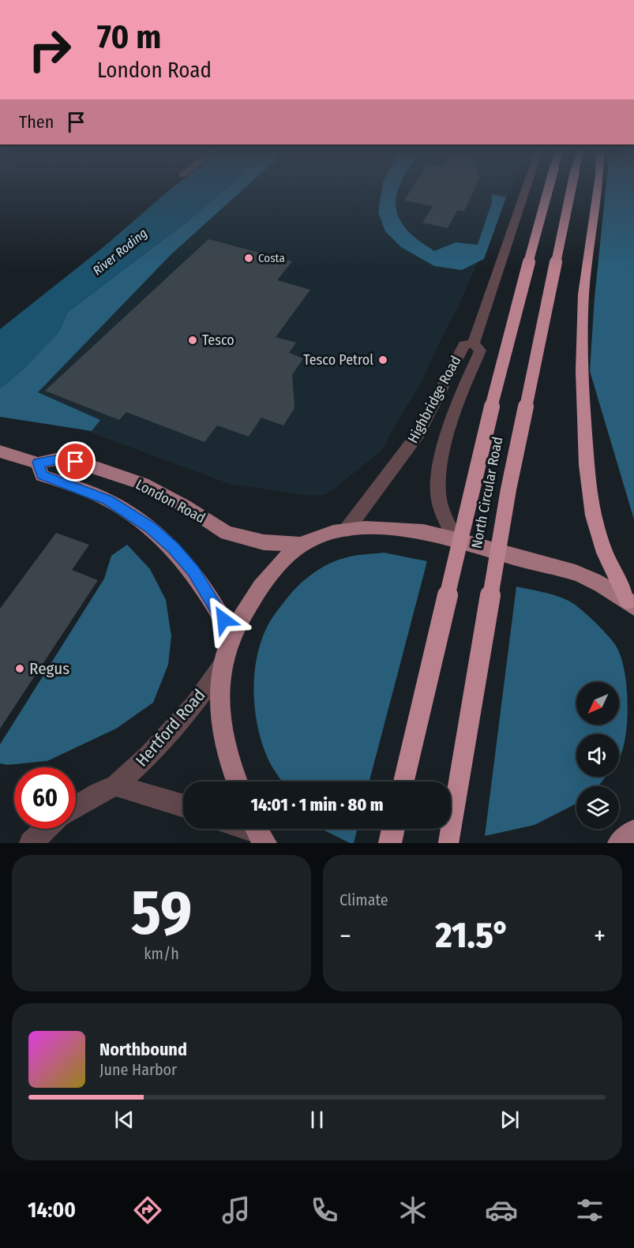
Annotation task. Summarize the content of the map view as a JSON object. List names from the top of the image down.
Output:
{
  "streets": {
    "highway": ["North Circular Road"],
    "main road": ["London Road"],
    "street": ["Highbridge Road", "Hertford Road"]
  },
  "water": ["River Roding"],
  "places": [
    "Costa",
    "Tesco",
    "Tesco Petrol",
    "Regus"
  ],
  "north": "bottom left",
  "page": {
    "turn": ["70 m", "London Road"],
    "then": "Then",
    "limit": "60",
    "trip": "14:01 · 1 min · 80 m",
    "tile": [
      ["59", "km/h"],
      "Climate"
    ],
    "heat": ["−", "21.5°", "+"],
    "song": ["Northbound", "June Harbor"],
    "tabs": "14:00"
  }
}
